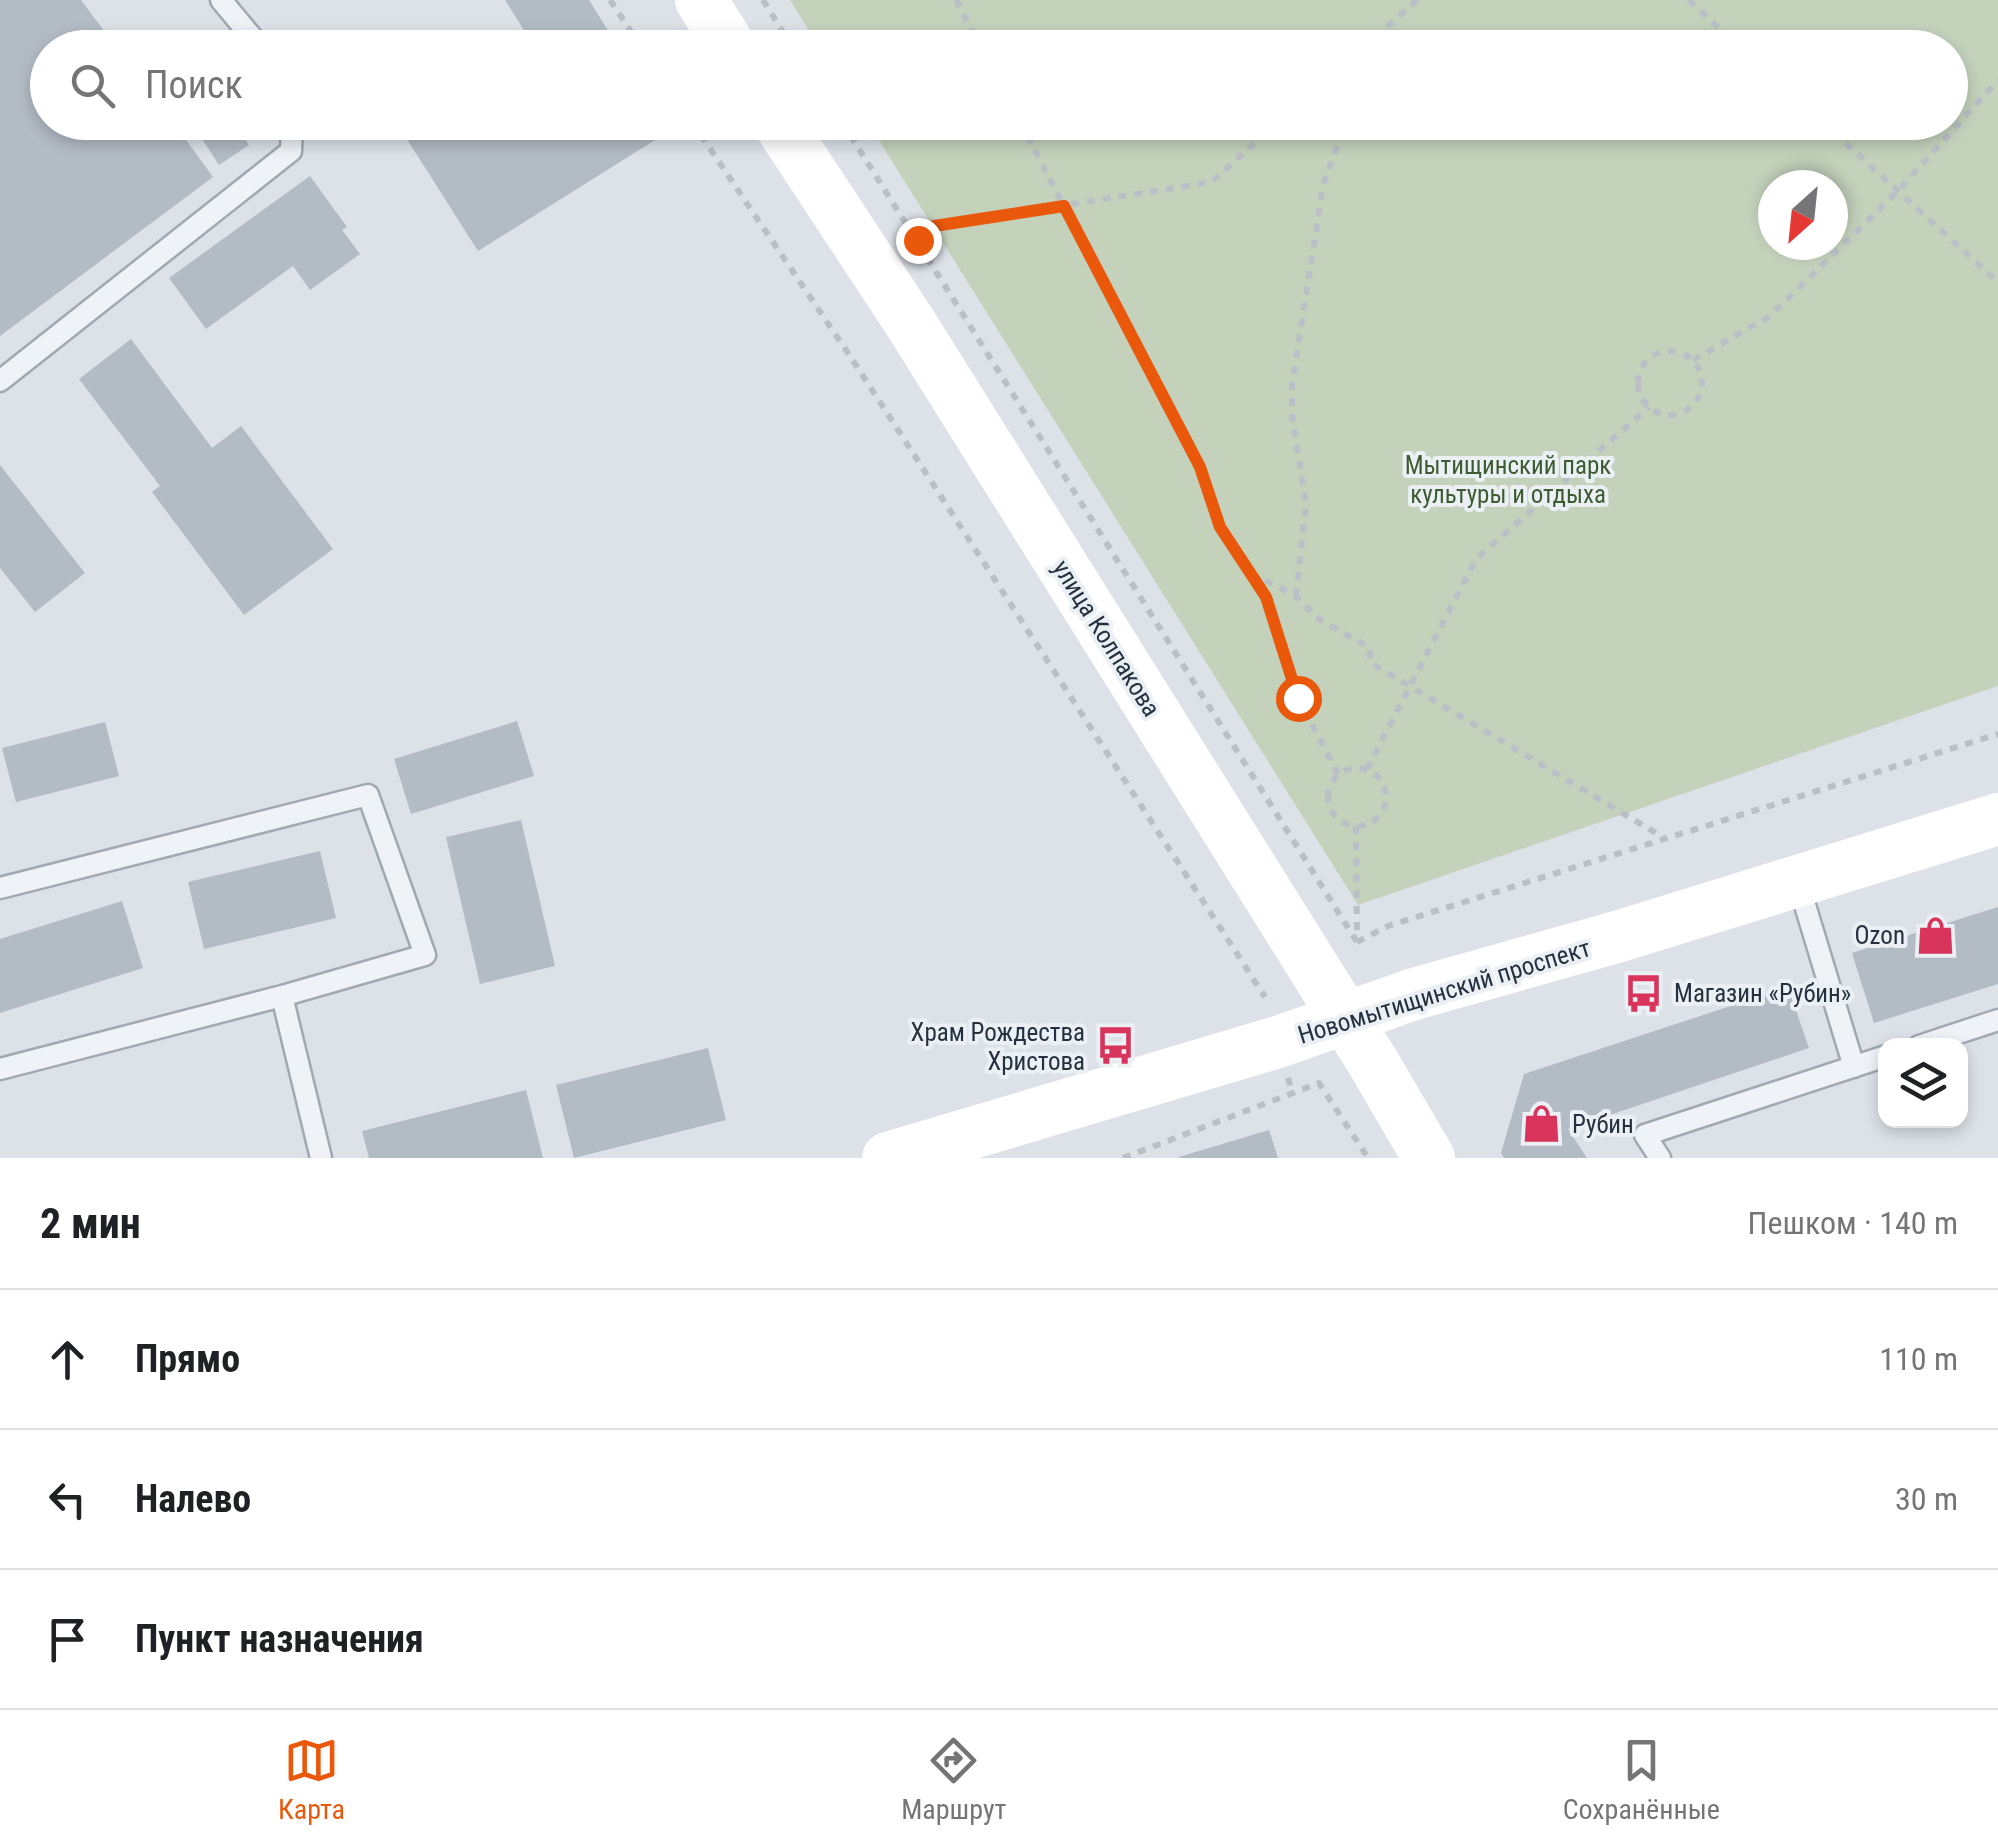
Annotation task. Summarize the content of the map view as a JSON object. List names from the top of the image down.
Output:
{
  "streets": {
    "street": ["улица Колпакова", "Новомытищинский проспект"]
  },
  "crossings": [
    ["улица Колпакова", "Новомытищинский проспект"]
  ],
  "parks": ["Мытищинский парк культуры и отдыха"],
  "places": {
    "shop": ["Ozon", "Рубин"],
    "bus stop": ["Магазин «Рубин»", "Храм Рождества Христова"]
  },
  "north": "bottom left",
  "page": {
    "search": "Поиск",
    "heading": ["2 мин", "Пешком · 140 m"],
    "list": [
      ["Прямо", "110 m"],
      ["Налево", "30 m"],
      "Пункт назначения"
    ],
    "nav": ["Карта", "Маршрут", "Сохранённые"]
  }
}
